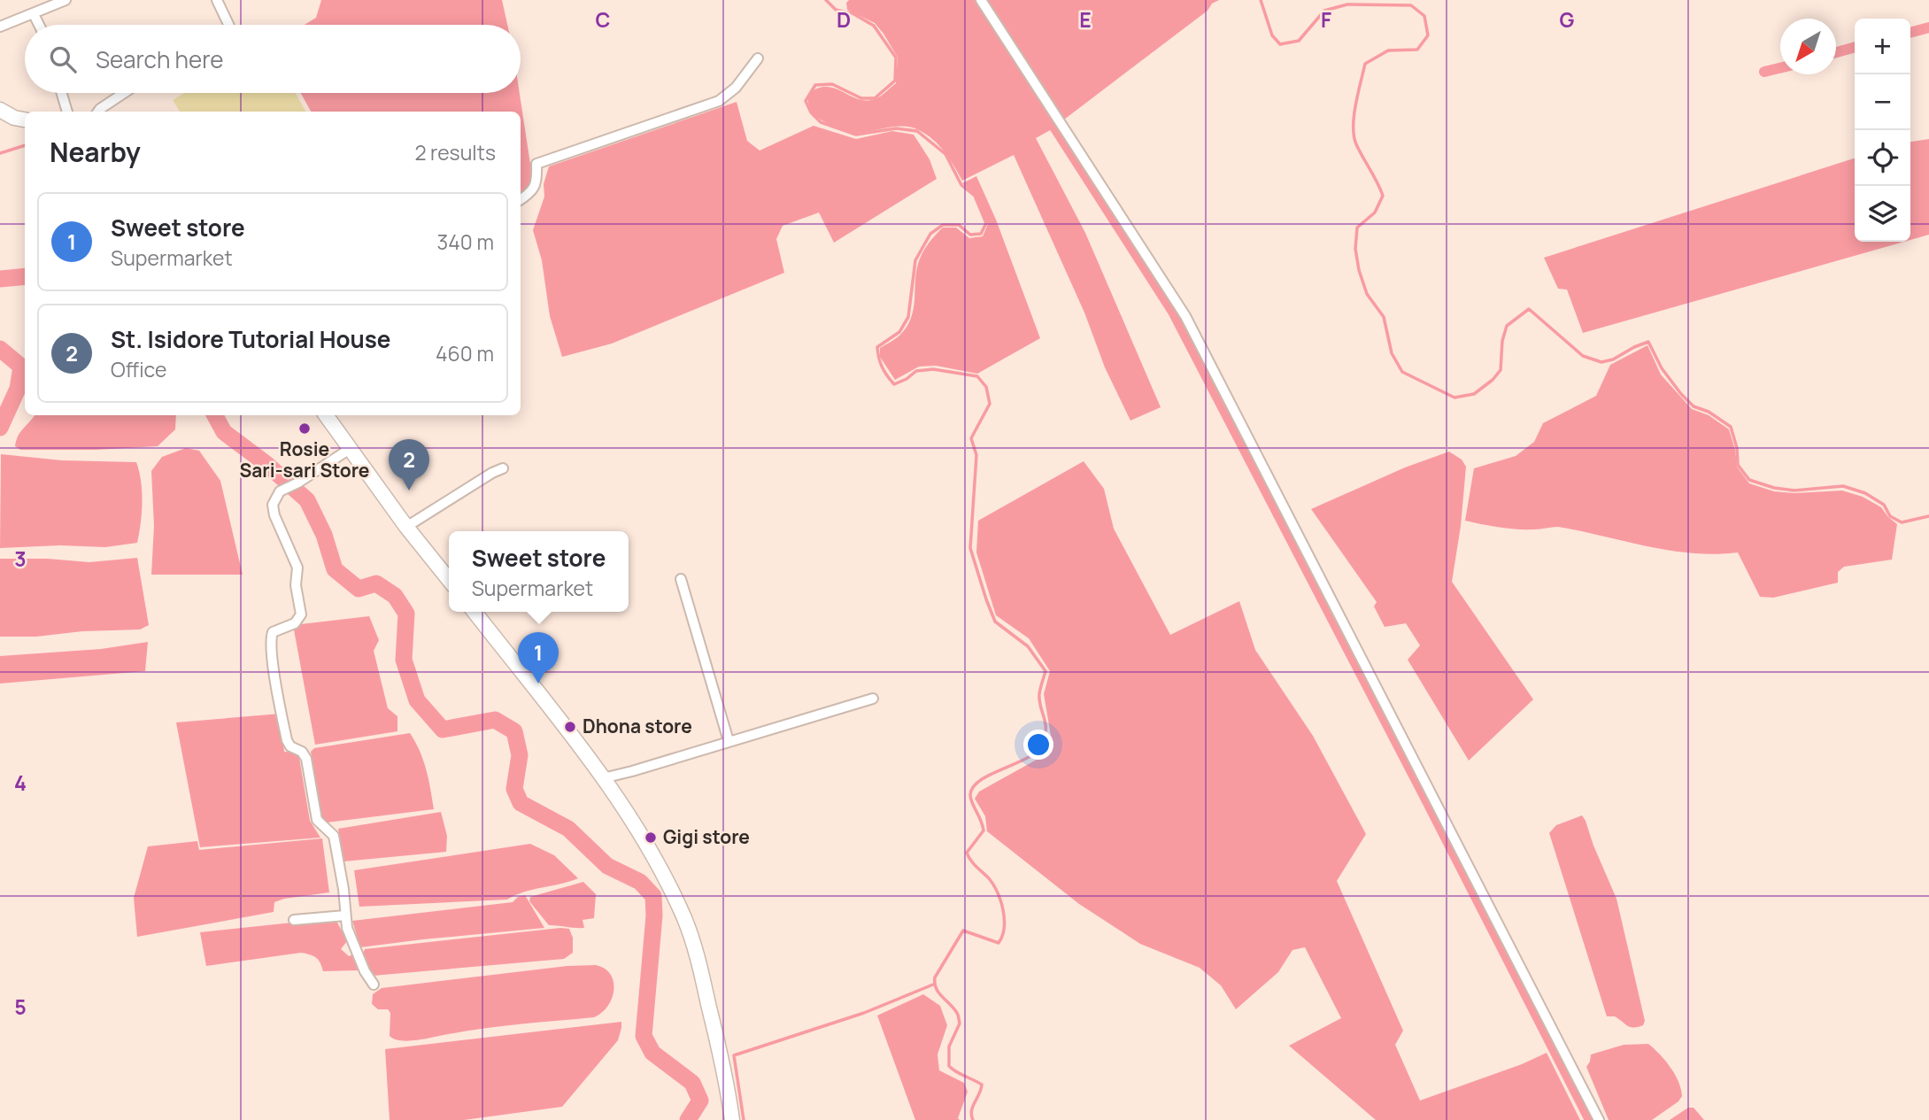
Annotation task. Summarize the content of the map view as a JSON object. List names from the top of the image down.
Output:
{
  "places": ["Rosie Sari-sari Store", "Dhona store", "Gigi store"],
  "north": "bottom left",
  "page": {
    "map_buttons": ["+", "−"],
    "search": "Search here",
    "heading": ["Nearby", "2 results"],
    "list": [
      {
        "mark": "1",
        "name": "Sweet store",
        "note": "Supermarket",
        "value": "340 m"
      },
      {
        "mark": "2",
        "name": "St. Isidore Tutorial House",
        "note": "Office",
        "value": "460 m"
      }
    ],
    "pins": ["2", "1"],
    "popup": ["Sweet store", "Supermarket"]
  },
  "grid": {
    "columns": [
      "C",
      "D",
      "E",
      "F",
      "G"
    ],
    "rows": ["3", "4", "5"]
  }
}
